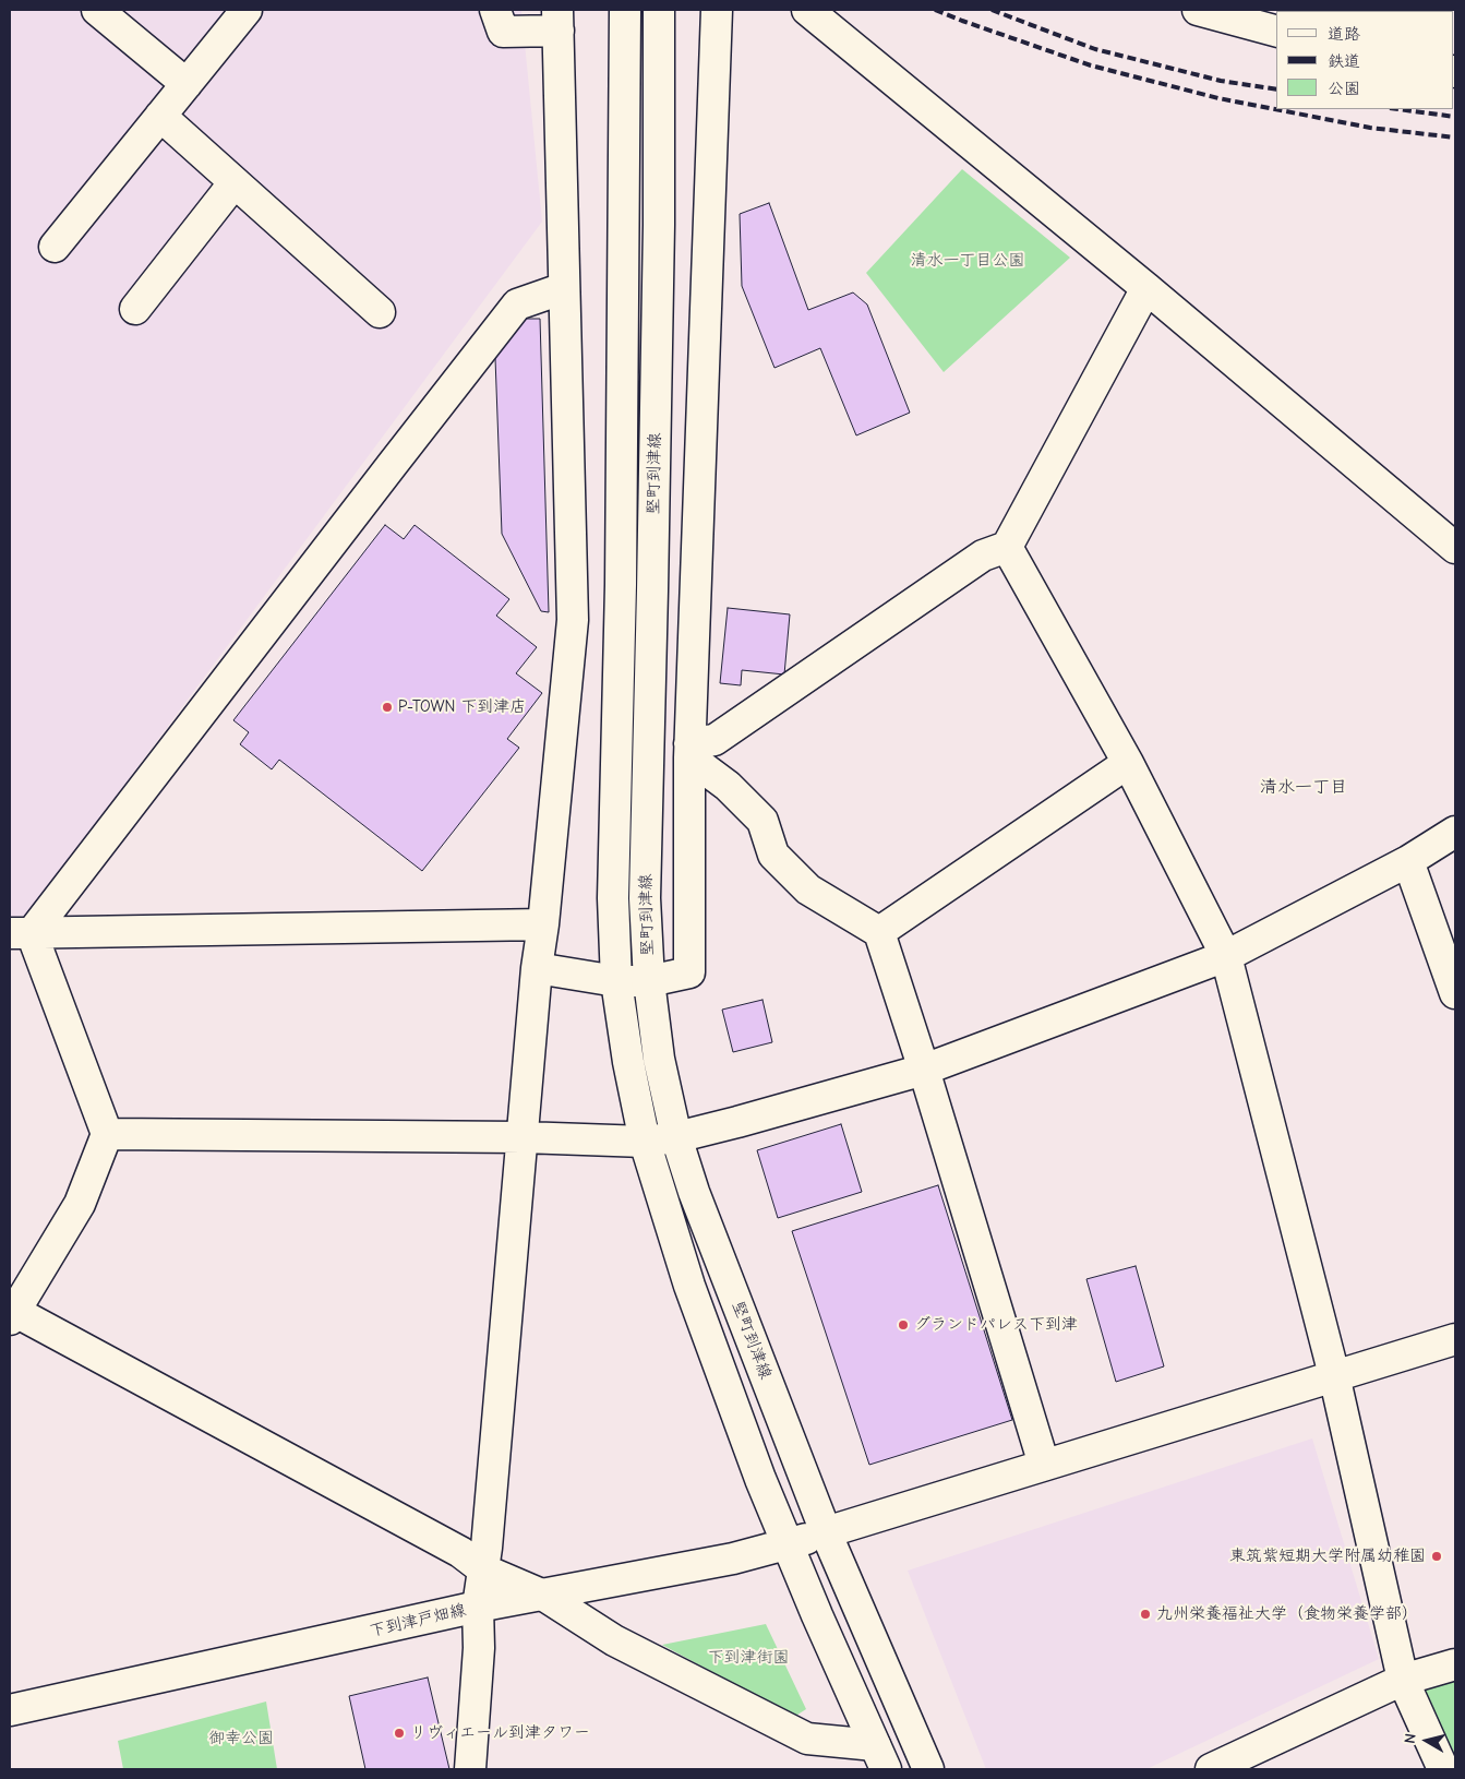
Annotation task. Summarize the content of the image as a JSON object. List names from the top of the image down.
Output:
{
  "streets": {
    "street": ["堅町到津線", "下到津戸畑線"]
  },
  "crossings": [
    ["堅町到津線", "下到津戸畑線"]
  ],
  "districts": ["清水一丁目"],
  "parks": ["清水一丁目公園", "下到津街園", "御幸公園"],
  "places": [
    "P-TOWN 下到津店",
    "グランドパレス下到津",
    "東筑紫短期大学附属幼稚園",
    "九州栄養福祉大学（食物栄養学部）",
    "リヴィエール到津タワー"
  ],
  "legend": ["道路", "鉄道", "公園"],
  "north": "left"
}
